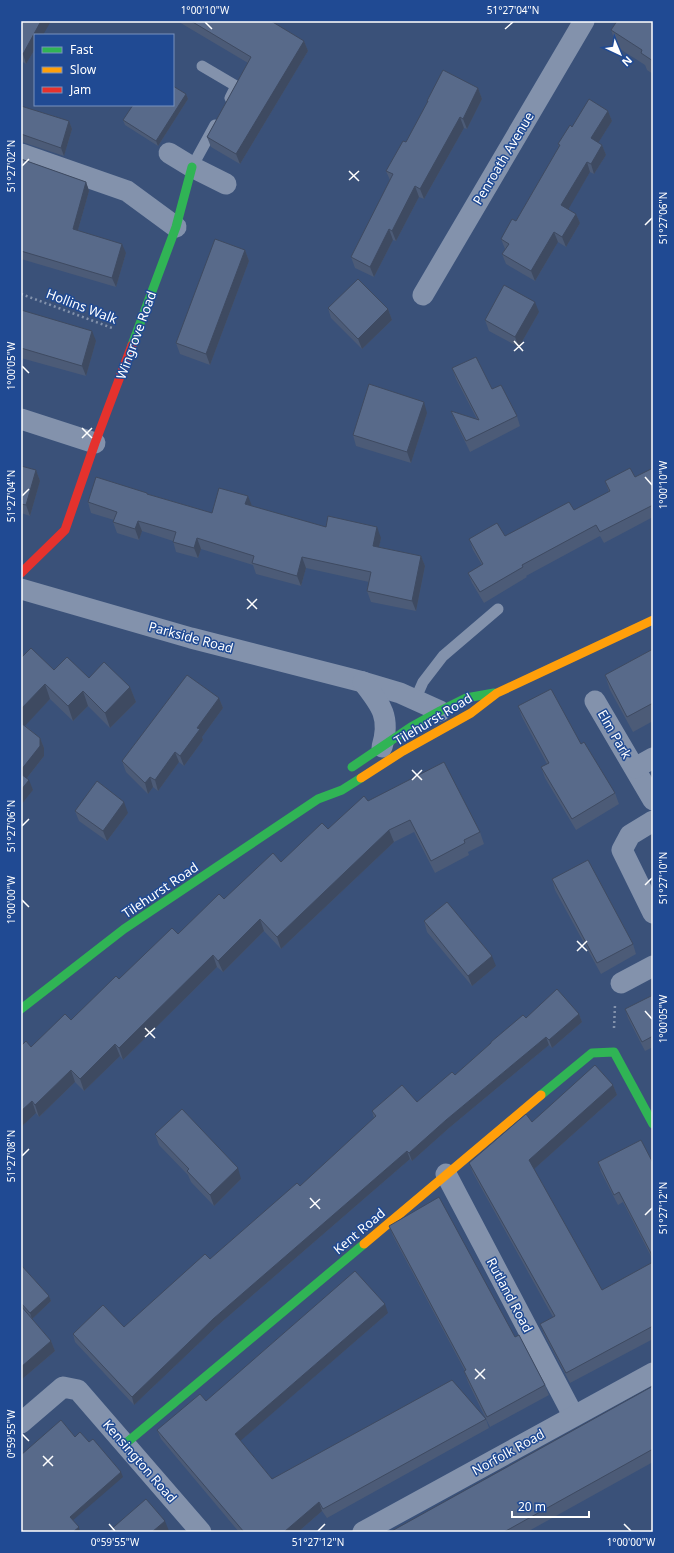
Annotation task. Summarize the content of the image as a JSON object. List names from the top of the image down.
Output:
{
  "streets": {
    "street": [
      "Penroath Avenue",
      "Wingrove Road",
      "Parkside Road",
      "Tilehurst Road",
      "Elm Park",
      "Kent Road",
      "Rutland Road",
      "Norfolk Road",
      "Kensington Road"
    ],
    "path": ["Hollins Walk"]
  },
  "crossings": [
    ["Hollins Walk", "Wingrove Road"],
    ["Parkside Road", "Tilehurst Road"],
    ["Kent Road", "Rutland Road"],
    ["Kent Road", "Kensington Road"],
    ["Rutland Road", "Norfolk Road"]
  ],
  "legend": ["Fast", "Slow", "Jam"],
  "scale_bar": "20 m",
  "north": "bottom right",
  "coordinates": [
    "1°00'10\"W",
    "51°27'04\"N",
    "51°27'02\"N",
    "51°27'06\"N",
    "1°00'05\"W",
    "51°27'10\"N",
    "1°00'00\"W",
    "51°27'08\"N",
    "51°27'12\"N",
    "0°59'55\"W"
  ]
}
